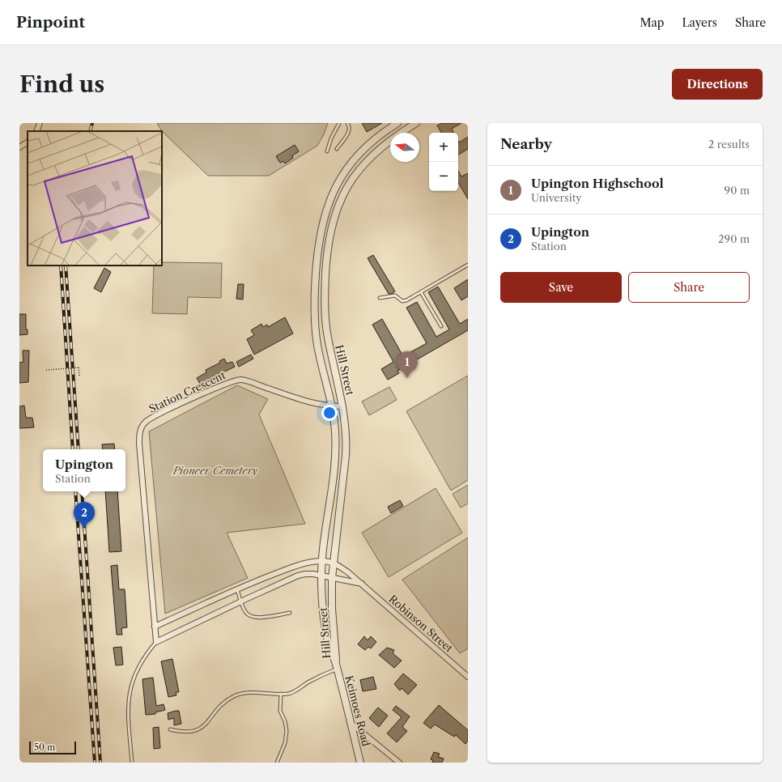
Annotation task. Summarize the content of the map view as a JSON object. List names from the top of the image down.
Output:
{
  "streets": {
    "street": [
      "Hill Street",
      "Station Crescent",
      "Robinson Street",
      "Keimoes Road"
    ]
  },
  "crossings": [
    ["Hill Street", "Station Crescent"],
    ["Hill Street", "Robinson Street"],
    ["Hill Street", "Keimoes Road"]
  ],
  "parks": ["Pioneer Cemetery"],
  "scale_bar": "50 m",
  "north": "left",
  "page": {
    "header": "Pinpoint",
    "nav": ["Map", "Layers", "Share"],
    "buttons": [
      "Directions",
      ["Save", "Share"]
    ],
    "title": "Find us",
    "heading": ["Nearby", "2 results"],
    "map_buttons": ["+", "−"],
    "list": [
      {
        "mark": "1",
        "name": "Upington Highschool",
        "note": "University",
        "value": "90 m"
      },
      {
        "mark": "2",
        "name": "Upington",
        "note": "Station",
        "value": "290 m"
      }
    ],
    "pins": ["1", "2"],
    "popup": ["Upington", "Station"],
    "scale": "50 m"
  }
}
